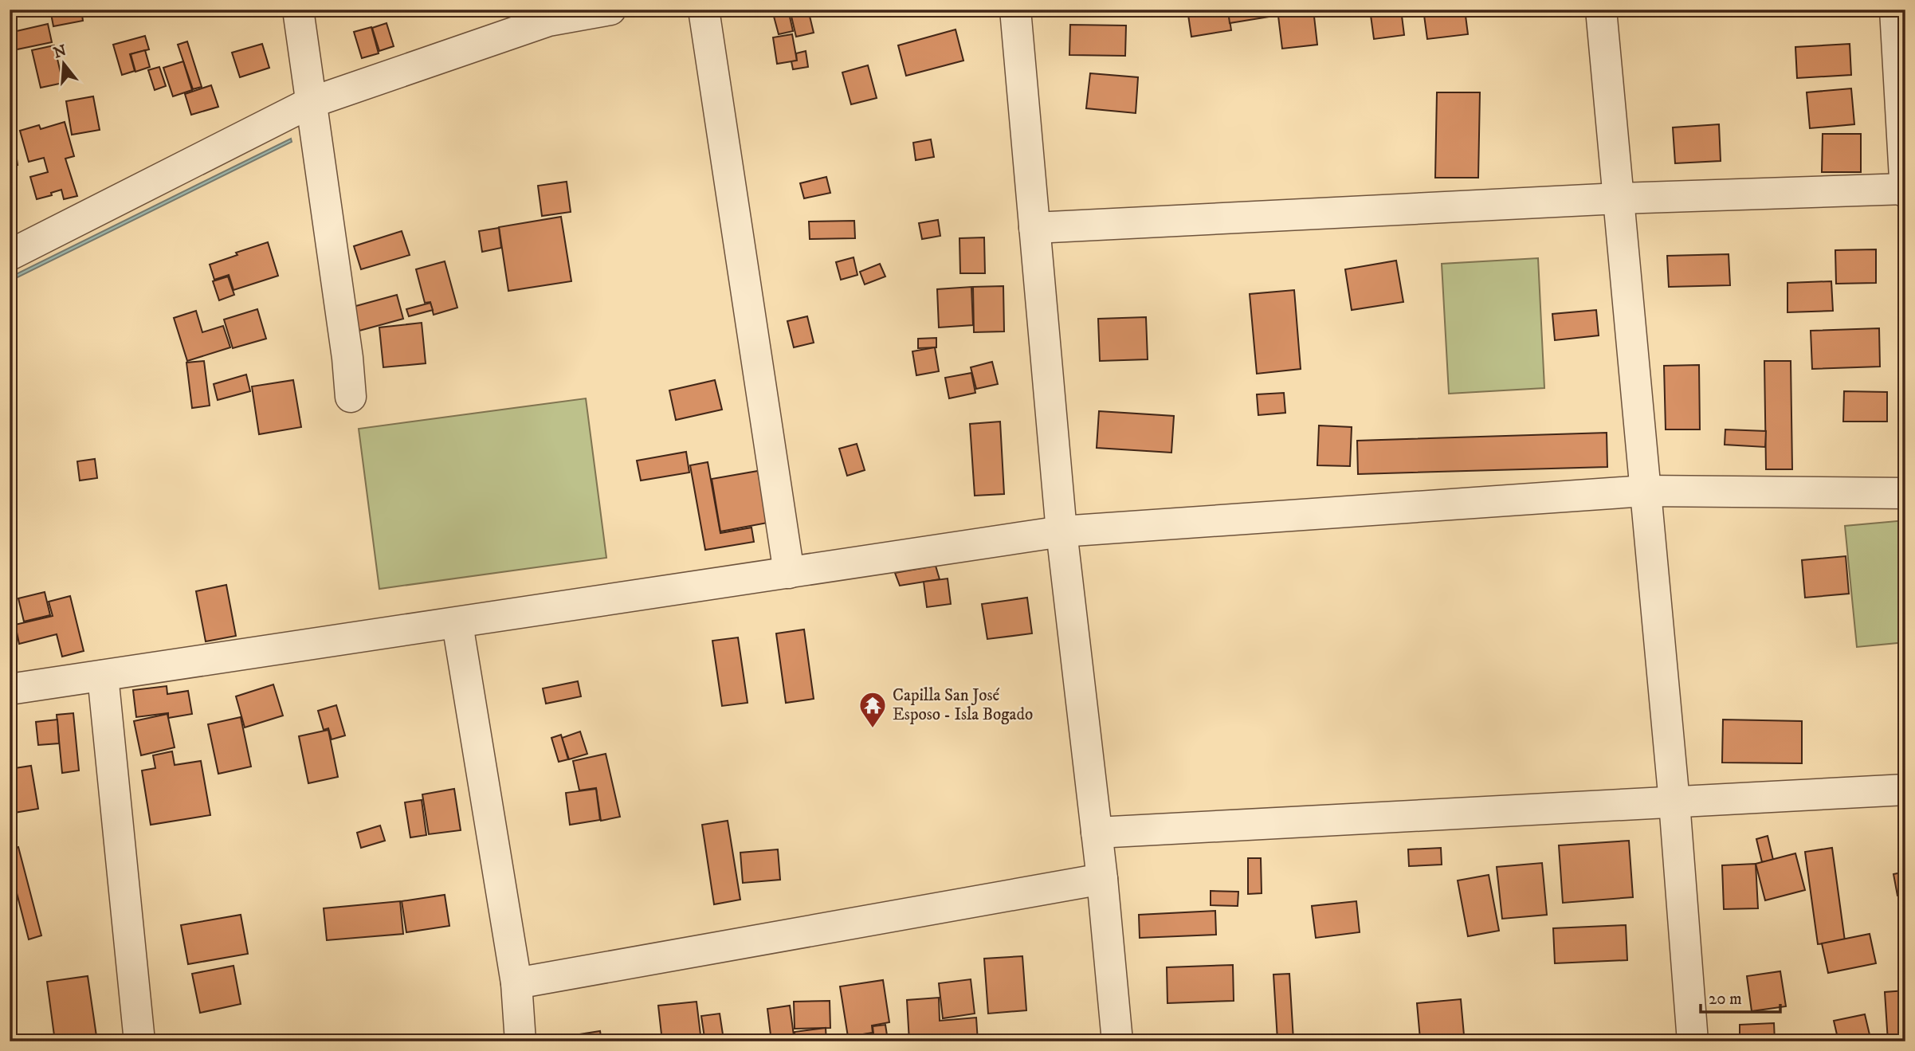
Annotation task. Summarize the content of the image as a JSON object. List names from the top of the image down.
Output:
{
  "places": {
    "temple": ["Capilla San José Esposo - Isla Bogado"]
  },
  "scale_bar": "20 m",
  "north": "top"
}
